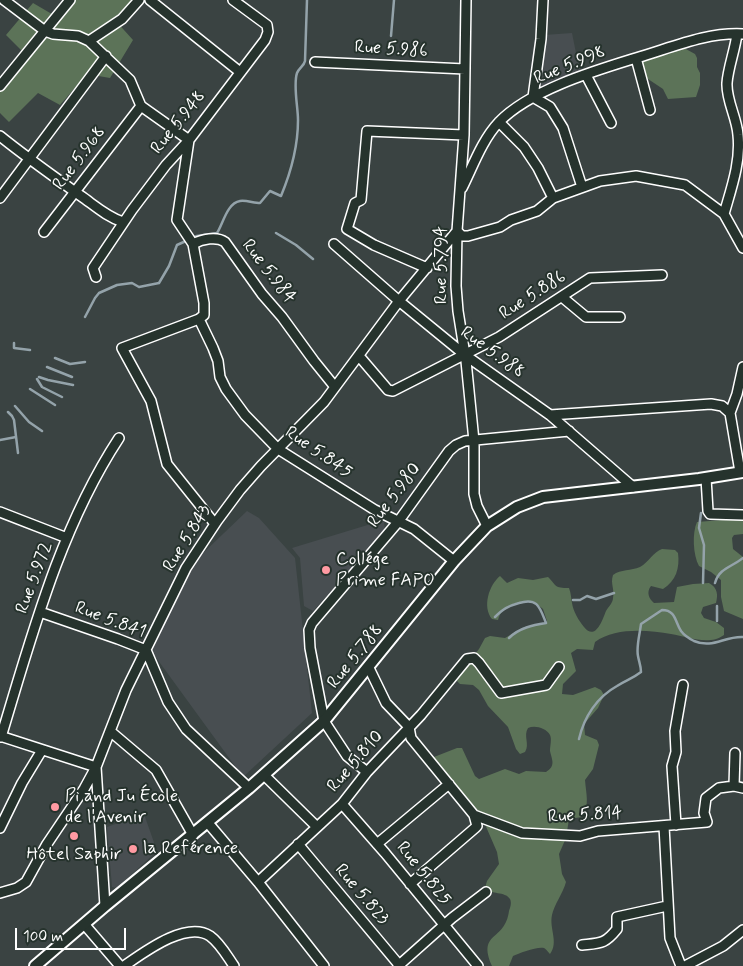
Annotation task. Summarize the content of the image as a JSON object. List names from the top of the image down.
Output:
{
  "streets": {
    "street": [
      "Rue 5.986",
      "Rue 5.998",
      "Rue 5.948",
      "Rue 5.968",
      "Rue 5.794",
      "Rue 5.984",
      "Rue 5.886",
      "Rue 5.988",
      "Rue 5.845",
      "Rue 5.980",
      "Rue 5.843",
      "Rue 5.972",
      "Rue 5.841",
      "Rue 5.788",
      "Rue 5.810",
      "Rue 5.814",
      "Rue 5.825",
      "Rue 5.823"
    ]
  },
  "crossings": [
    ["Rue 5.986", "Rue 5.794"],
    ["Rue 5.998", "Rue 5.794"],
    ["Rue 5.794", "Rue 5.886"],
    ["Rue 5.794", "Rue 5.988"],
    ["Rue 5.794", "Rue 5.980"],
    ["Rue 5.794", "Rue 5.843"],
    ["Rue 5.794", "Rue 5.788"],
    ["Rue 5.984", "Rue 5.843"],
    ["Rue 5.886", "Rue 5.988"],
    ["Rue 5.886", "Rue 5.843"],
    ["Rue 5.988", "Rue 5.980"],
    ["Rue 5.988", "Rue 5.843"],
    ["Rue 5.988", "Rue 5.788"],
    ["Rue 5.845", "Rue 5.980"],
    ["Rue 5.845", "Rue 5.843"],
    ["Rue 5.845", "Rue 5.788"],
    ["Rue 5.980", "Rue 5.788"],
    ["Rue 5.843", "Rue 5.841"],
    ["Rue 5.972", "Rue 5.841"],
    ["Rue 5.841", "Rue 5.788"],
    ["Rue 5.810", "Rue 5.825"],
    ["Rue 5.810", "Rue 5.823"]
  ],
  "places": [
    "Collége Prime FAPO",
    "Pi and Ju École de l'Avenir",
    "Hôtel Saphir",
    "la Reférence"
  ],
  "scale_bar": "100 m"
}
